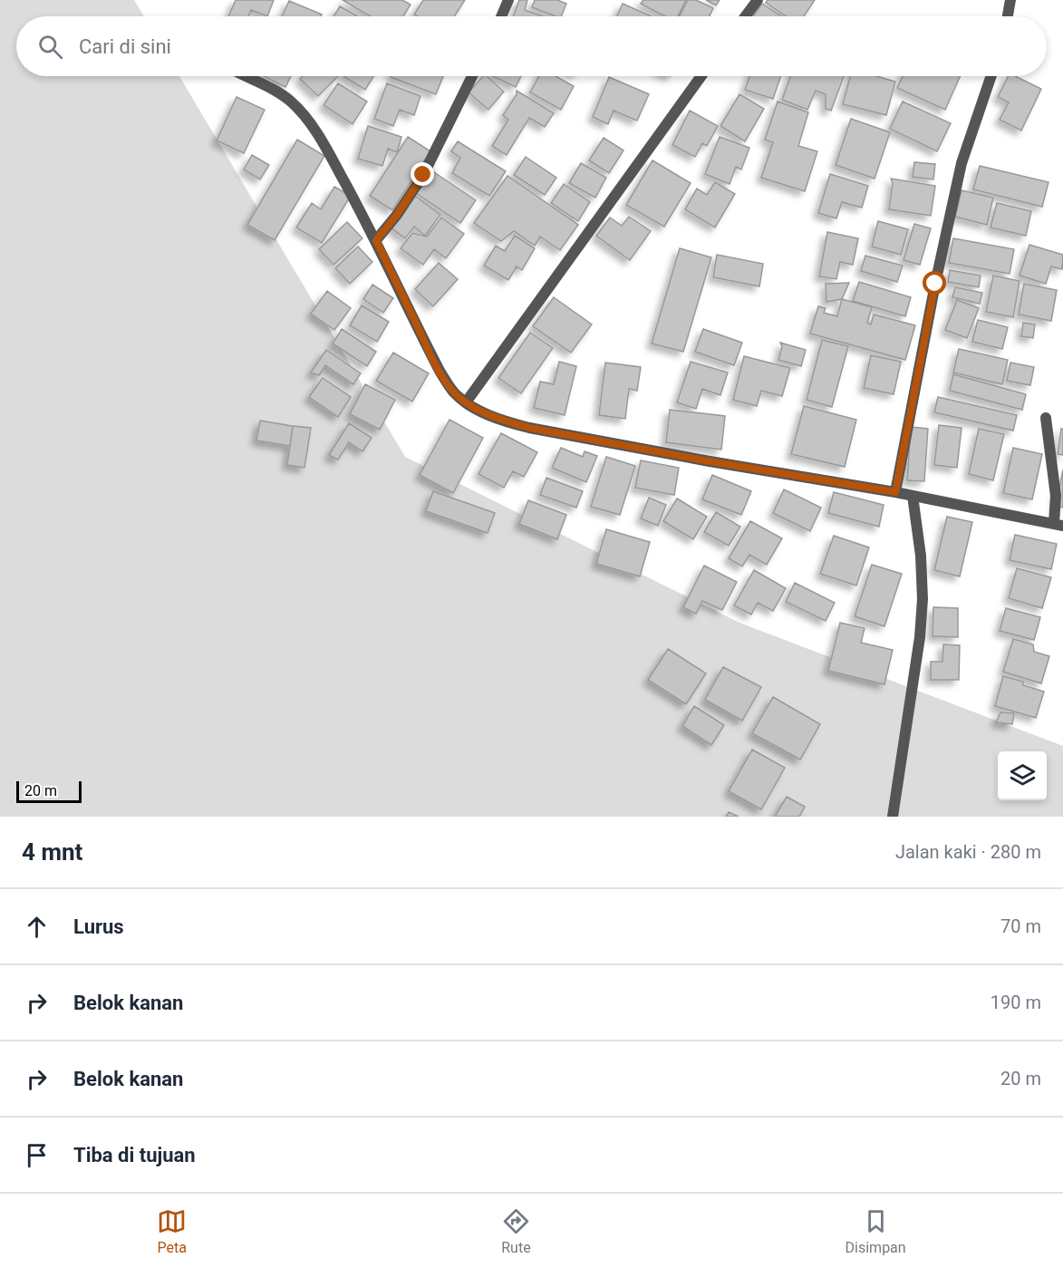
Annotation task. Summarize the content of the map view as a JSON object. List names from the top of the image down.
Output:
{
  "scale_bar": "20 m",
  "page": {
    "search": "Cari di sini",
    "scale": "20 m",
    "heading": ["4 mnt", "Jalan kaki · 280 m"],
    "list": [
      ["Lurus", "70 m"],
      ["Belok kanan", "190 m"],
      ["Belok kanan", "20 m"],
      "Tiba di tujuan"
    ],
    "nav": ["Peta", "Rute", "Disimpan"]
  }
}
